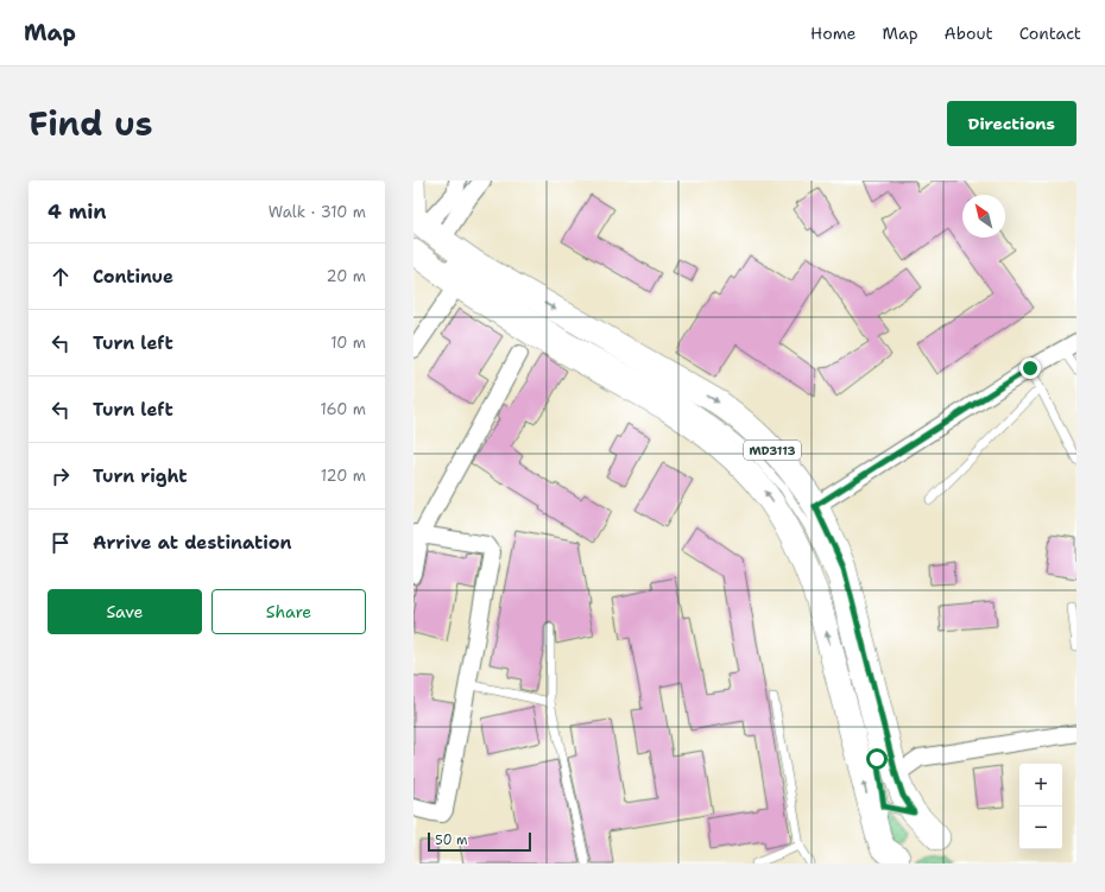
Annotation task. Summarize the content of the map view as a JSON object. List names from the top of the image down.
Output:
{
  "streets": {
    "main road": ["MD3113"]
  },
  "scale_bar": "50 m",
  "north": "top left",
  "page": {
    "header": "Map",
    "nav": [
      "Home",
      "Map",
      "About",
      "Contact"
    ],
    "title": "Find us",
    "buttons": [
      "Directions",
      ["Save", "Share"]
    ],
    "heading": ["4 min", "Walk · 310 m"],
    "list": [
      ["Continue", "20 m"],
      ["Turn left", "10 m"],
      ["Turn left", "160 m"],
      ["Turn right", "120 m"],
      "Arrive at destination"
    ],
    "map_buttons": ["+", "−"],
    "scale": "50 m"
  }
}
